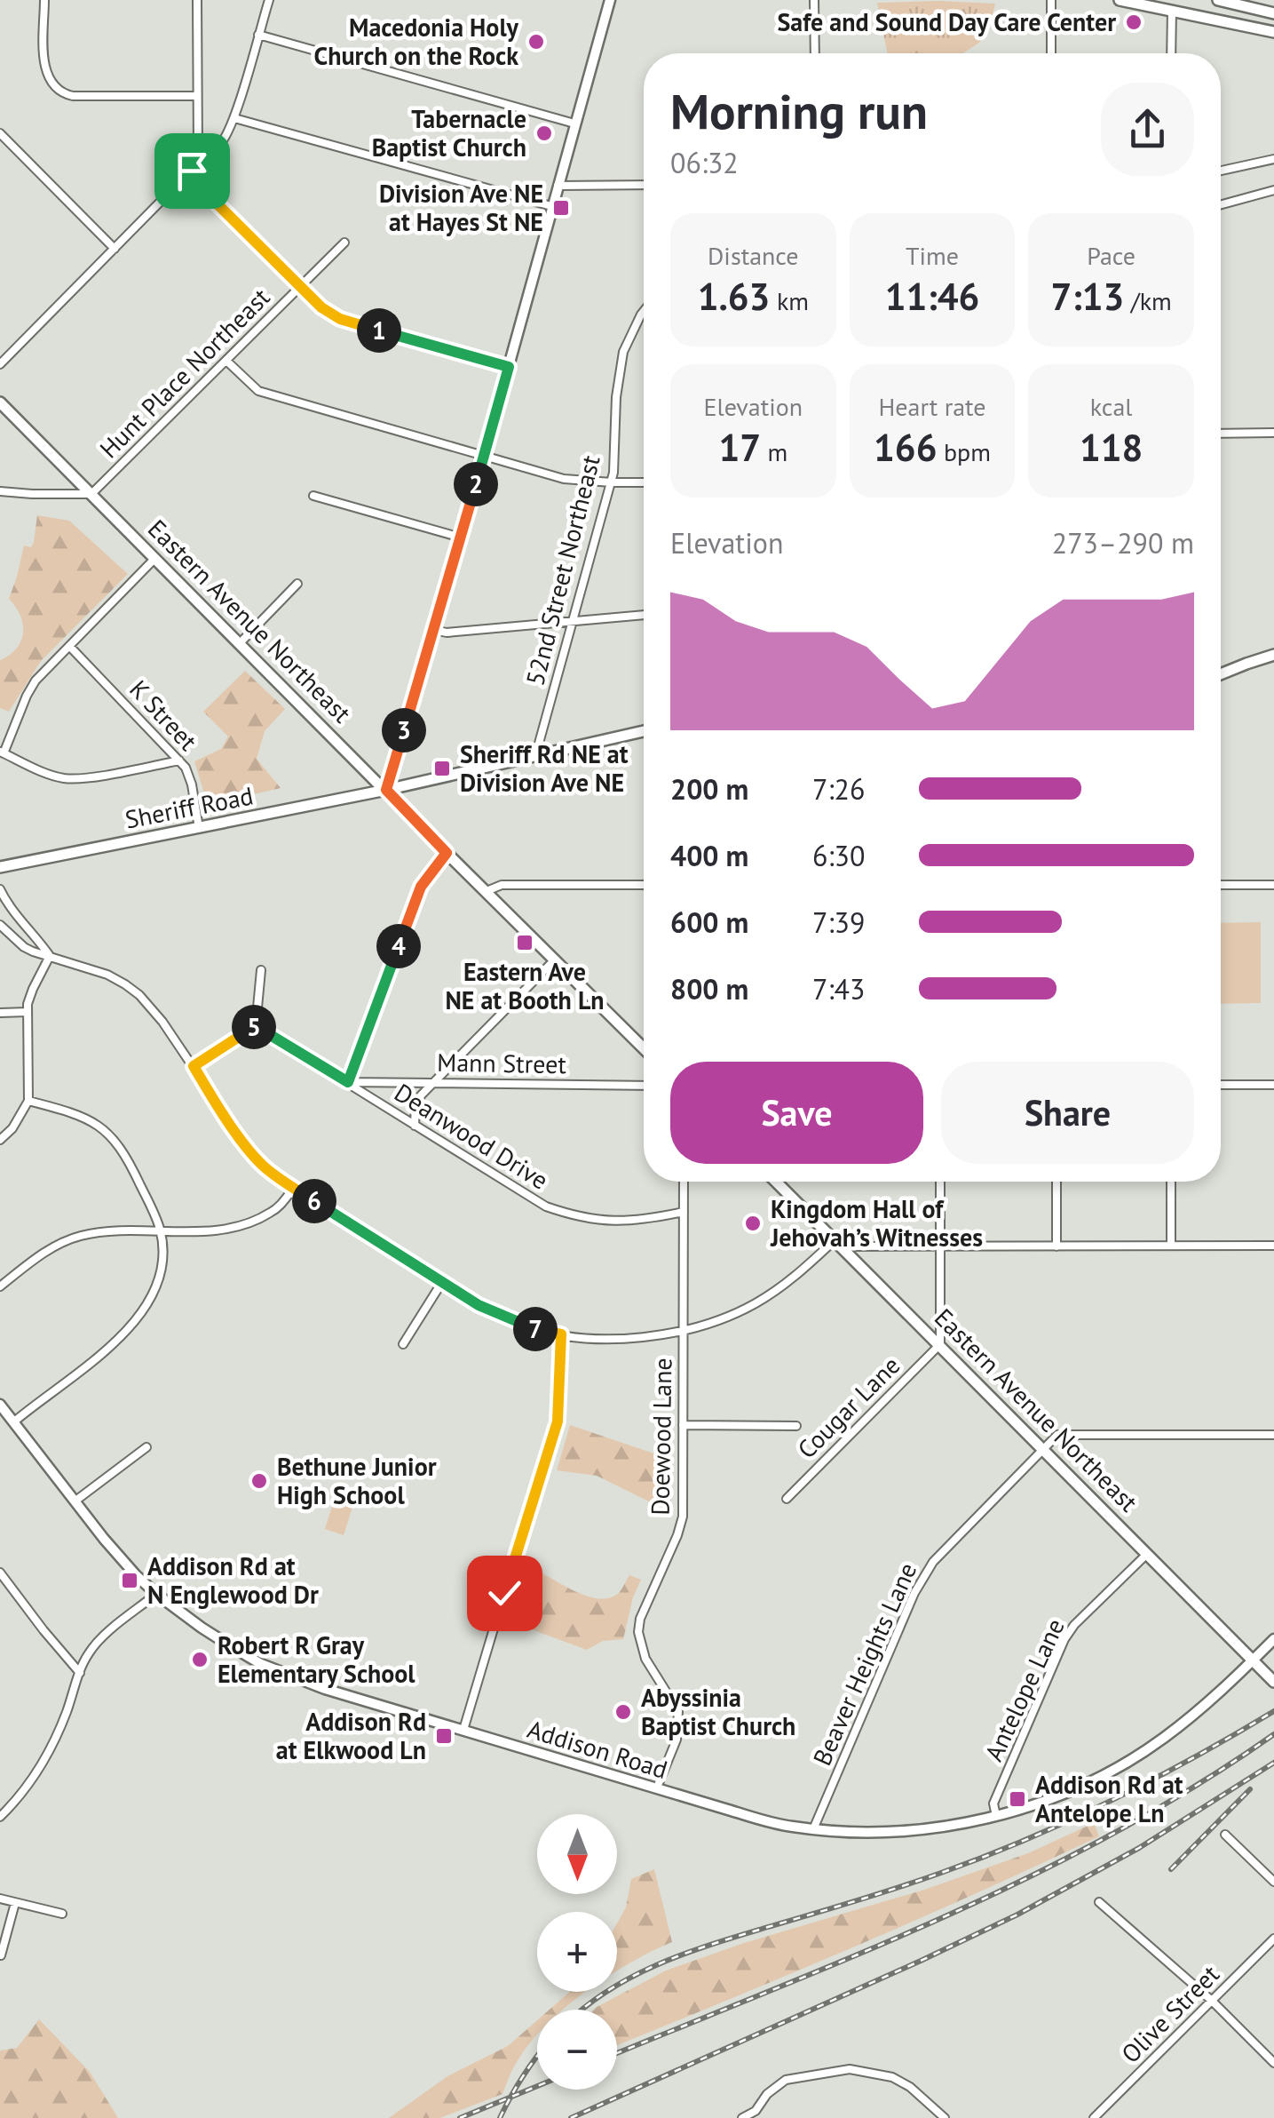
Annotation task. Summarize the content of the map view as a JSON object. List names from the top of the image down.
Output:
{
  "streets": {
    "main road": ["Eastern Avenue Northeast", "Sheriff Road"],
    "street": [
      "Hunt Place Northeast",
      "52nd Street Northeast",
      "K Street",
      "Mann Street",
      "Deanwood Drive",
      "Cougar Lane",
      "Doewood Lane",
      "Beaver Heights Lane",
      "Antelope Lane",
      "Addison Road",
      "Olive Street"
    ]
  },
  "crossings": [
    ["Hunt Place Northeast", "Eastern Avenue Northeast"],
    ["52nd Street Northeast", "Sheriff Road"],
    ["Eastern Avenue Northeast", "Sheriff Road"],
    ["Eastern Avenue Northeast", "Cougar Lane"],
    ["Eastern Avenue Northeast", "Beaver Heights Lane"],
    ["Eastern Avenue Northeast", "Antelope Lane"],
    ["Eastern Avenue Northeast", "Addison Road"],
    ["K Street", "Sheriff Road"],
    ["Mann Street", "Deanwood Drive"],
    ["Deanwood Drive", "Doewood Lane"],
    ["Doewood Lane", "Addison Road"],
    ["Beaver Heights Lane", "Addison Road"],
    ["Antelope Lane", "Addison Road"]
  ],
  "places": {
    "other": [
      "Safe and Sound Day Care Center",
      "Macedonia Holy Church on the Rock",
      "Tabernacle Baptist Church",
      "Kingdom Hall of Jehovah’s Witnesses",
      "Bethune Junior High School",
      "Robert R Gray Elementary School",
      "Abyssinia Baptist Church"
    ],
    "transit": [
      "Division Ave NE at Hayes St NE",
      "Sheriff Rd NE at Division Ave NE",
      "Eastern Ave NE at Booth Ln",
      "Addison Rd at N Englewood Dr",
      "Addison Rd at Elkwood Ln",
      "Addison Rd at Antelope Ln"
    ]
  },
  "north": "bottom",
  "page": {
    "heading": ["Morning run", "06:32"],
    "stats": [
      ["Distance", "1.63 km"],
      ["Time", "11:46"],
      ["Pace", "7:13 /km"],
      ["Elevation", "17 m"],
      ["Heart rate", "166 bpm"],
      ["kcal", "118"]
    ],
    "pins": [
      "1",
      "2",
      "3",
      "4",
      "5",
      "6",
      "7"
    ],
    "chart": ["Elevation", "273–290 m"],
    "list": [
      {
        "name": "200 m",
        "note": "7:26"
      },
      {
        "name": "400 m",
        "note": "6:30"
      },
      {
        "name": "600 m",
        "note": "7:39"
      },
      {
        "name": "800 m",
        "note": "7:43"
      }
    ],
    "buttons": ["Save", "Share"],
    "map_buttons": ["+", "−"]
  }
}
